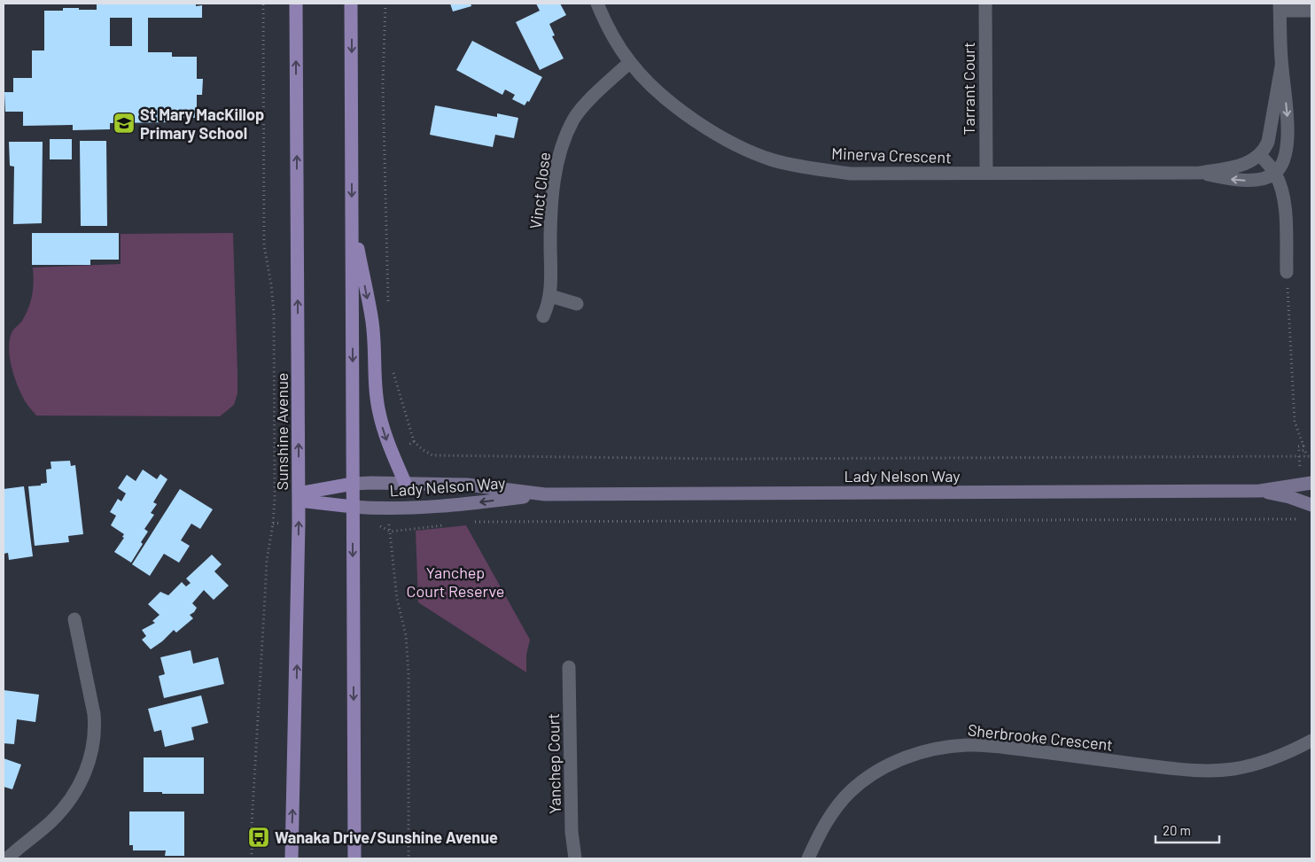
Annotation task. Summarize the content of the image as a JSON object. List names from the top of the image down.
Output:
{
  "streets": {
    "main road": ["Sunshine Avenue"],
    "street": [
      "Tarrant Court",
      "Minerva Crescent",
      "Vinct Close",
      "Lady Nelson Way",
      "Sherbrooke Crescent",
      "Yanchep Court"
    ]
  },
  "crossings": [
    ["Tarrant Court", "Minerva Crescent"],
    ["Minerva Crescent", "Vinct Close"]
  ],
  "parks": ["Yanchep Court Reserve"],
  "places": {
    "school or university": ["St Mary MacKillop Primary School"],
    "bus stop": ["Wanaka Drive/Sunshine Avenue"]
  },
  "scale_bar": "20 m"
}
